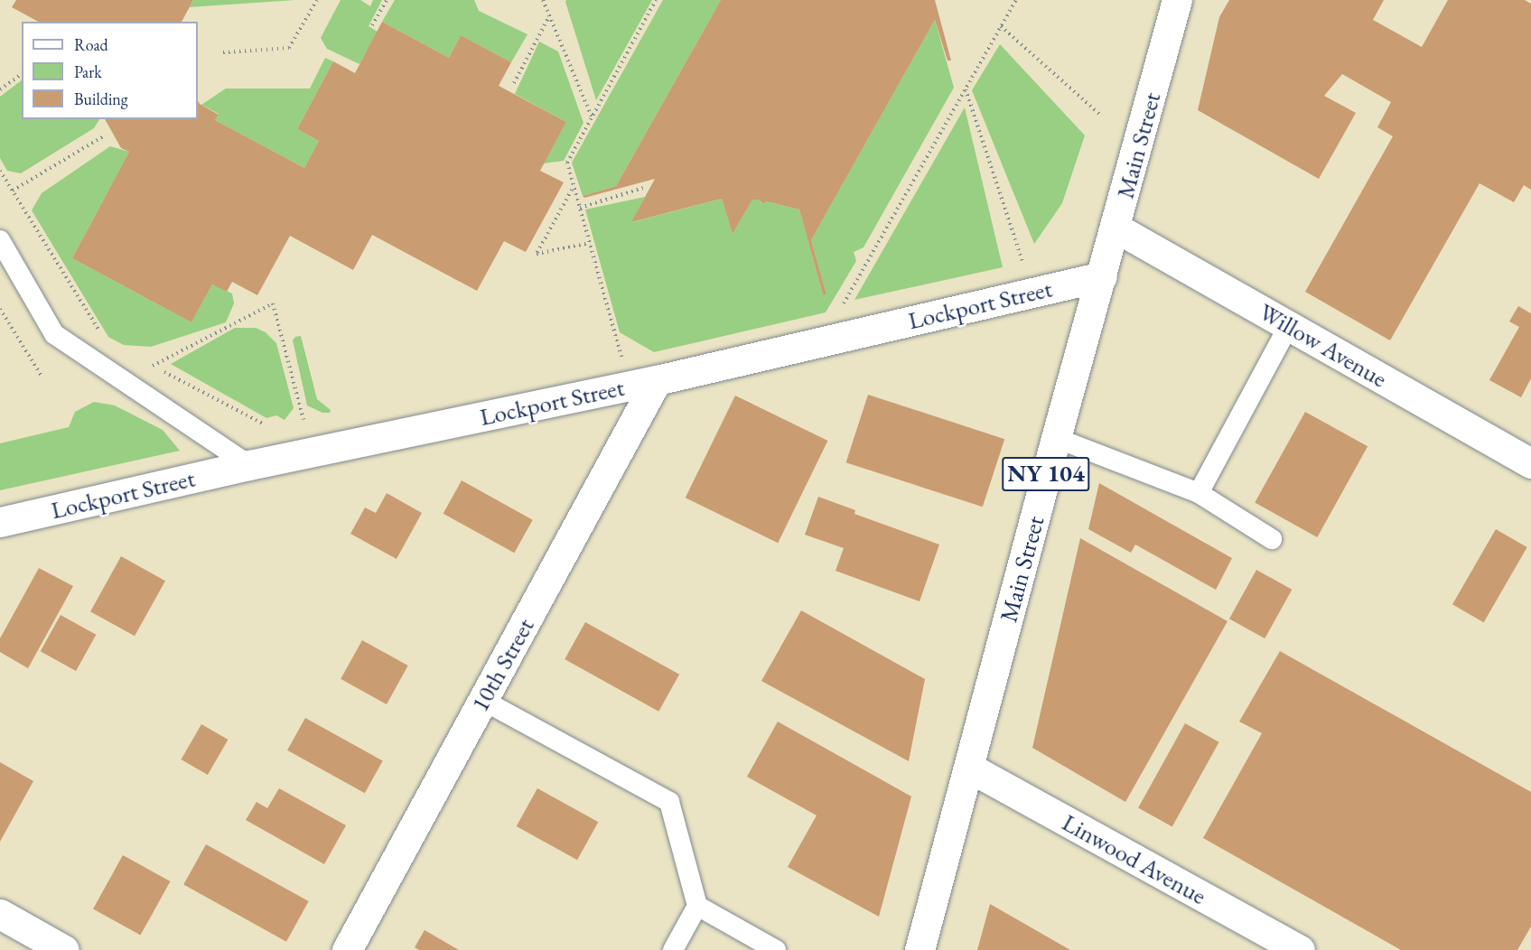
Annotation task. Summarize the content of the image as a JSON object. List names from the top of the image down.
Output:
{
  "streets": {
    "street": [
      "Main Street",
      "Lockport Street",
      "Willow Avenue",
      "NY 104",
      "10th Street",
      "Linwood Avenue"
    ]
  },
  "crossings": [
    ["Main Street", "Lockport Street"],
    ["Main Street", "Willow Avenue"],
    ["Main Street", "Linwood Avenue"],
    ["Lockport Street", "10th Street"]
  ],
  "legend": ["Road", "Park", "Building"]
}
